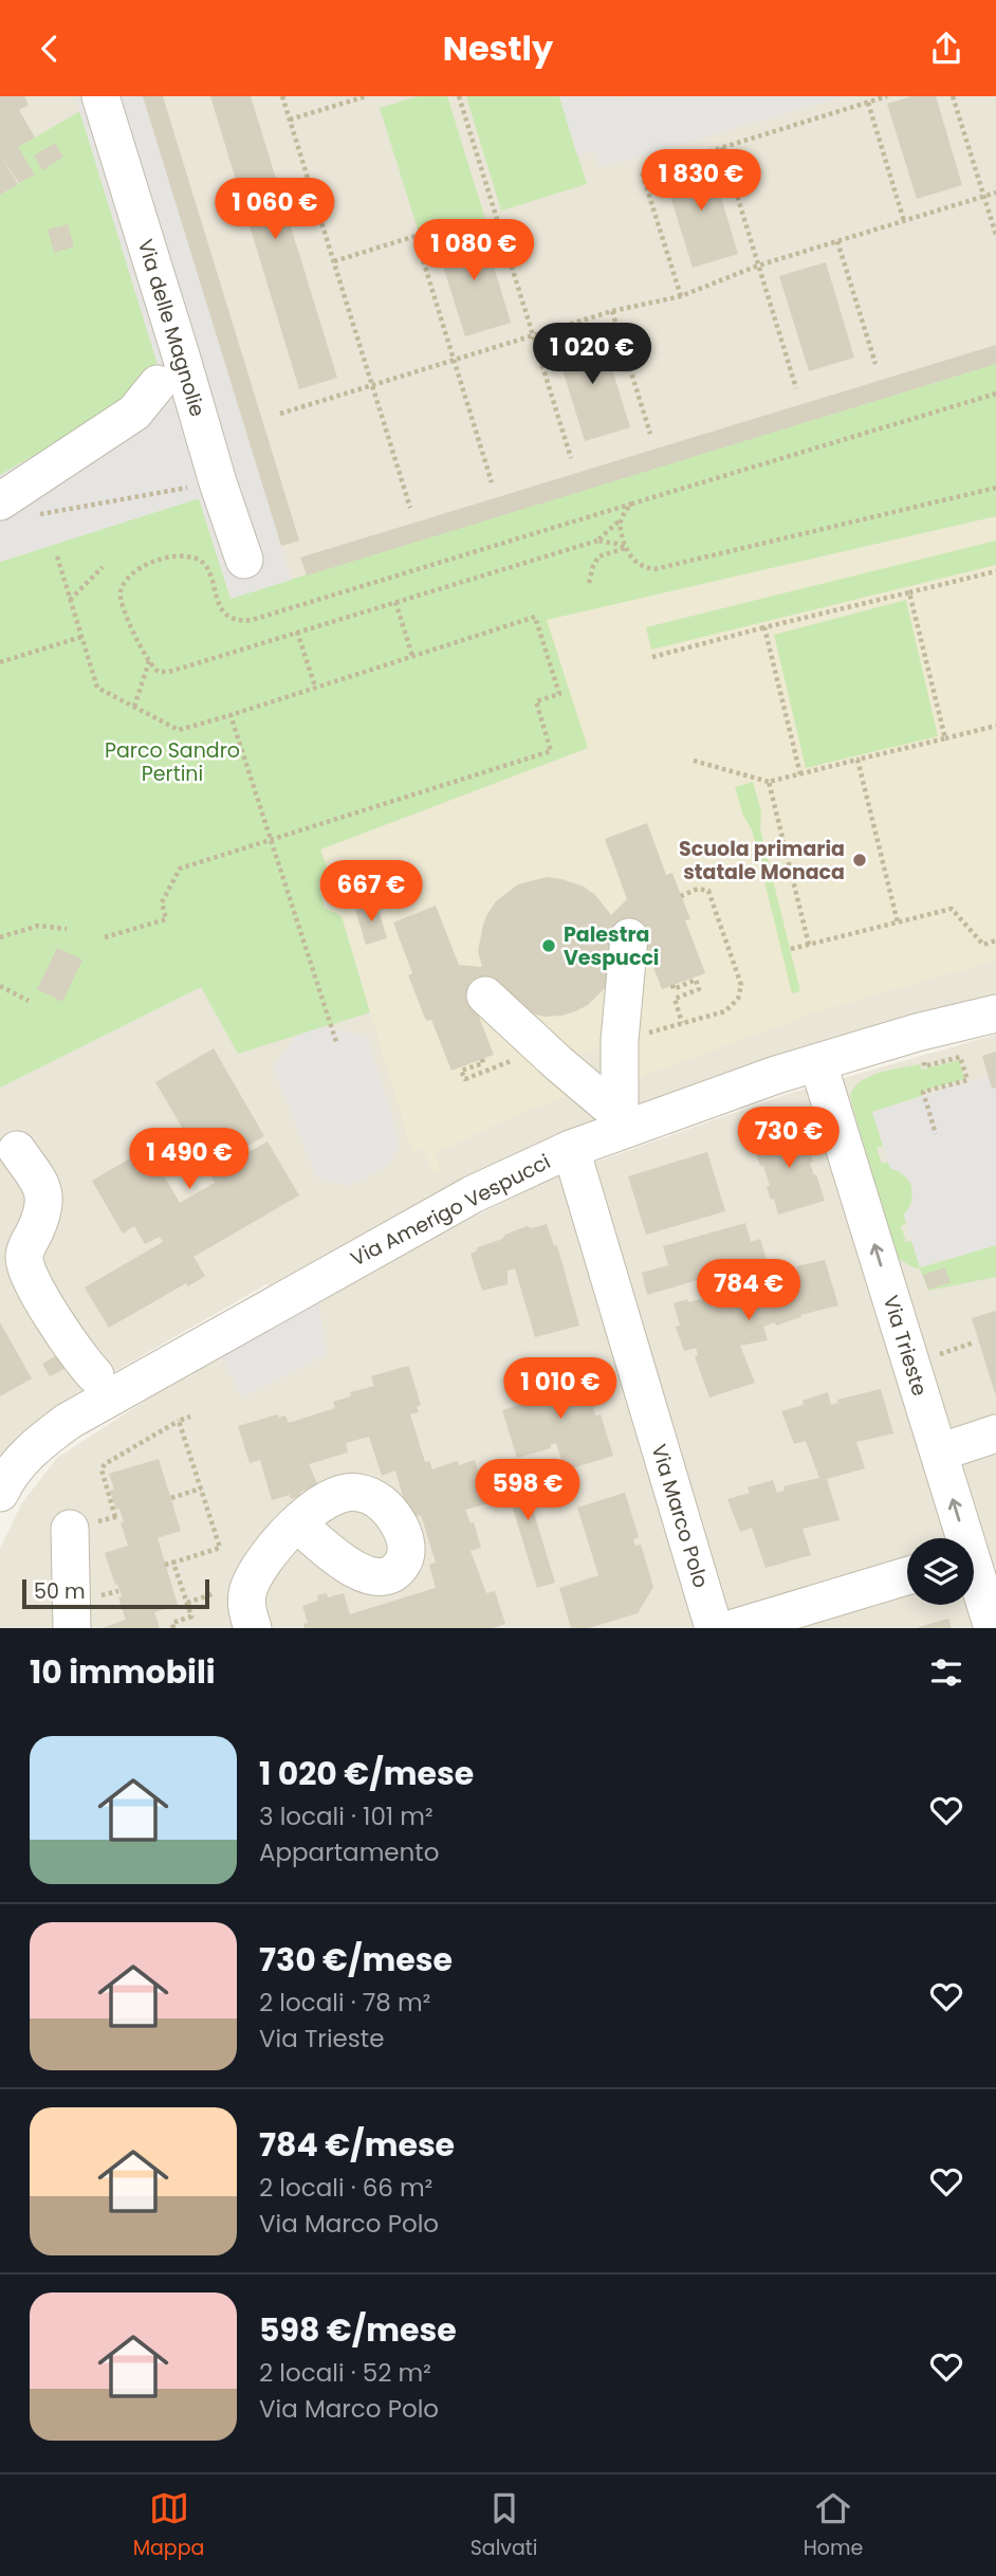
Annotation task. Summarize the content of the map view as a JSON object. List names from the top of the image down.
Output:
{
  "streets": {
    "street": [
      "Via delle Magnolie",
      "Via Amerigo Vespucci",
      "Via Trieste",
      "Via Marco Polo"
    ]
  },
  "crossings": [
    ["Via Amerigo Vespucci", "Via Trieste"],
    ["Via Amerigo Vespucci", "Via Marco Polo"]
  ],
  "one_way": ["Via Trieste"],
  "parks": ["Parco Sandro Pertini"],
  "places": ["Scuola primaria statale Monaca", "Palestra Vespucci"],
  "scale_bar": "50 m",
  "page": {
    "header": "Nestly",
    "price": [
      "1 830 €",
      "1 060 €",
      "1 080 €",
      "1 020 €",
      "667 €",
      "730 €",
      "1 490 €",
      "784 €",
      "1 010 €",
      "598 €"
    ],
    "scale": "50 m",
    "heading": "10 immobili",
    "list": [
      {
        "name": "1 020 €/mese",
        "note": "3 locali · 101 m² · Appartamento"
      },
      {
        "name": "730 €/mese",
        "note": "2 locali · 78 m² · Via Trieste"
      },
      {
        "name": "784 €/mese",
        "note": "2 locali · 66 m² · Via Marco Polo"
      },
      {
        "name": "598 €/mese",
        "note": "2 locali · 52 m² · Via Marco Polo"
      }
    ],
    "tabs": ["Mappa", "Salvati", "Home"]
  }
}
